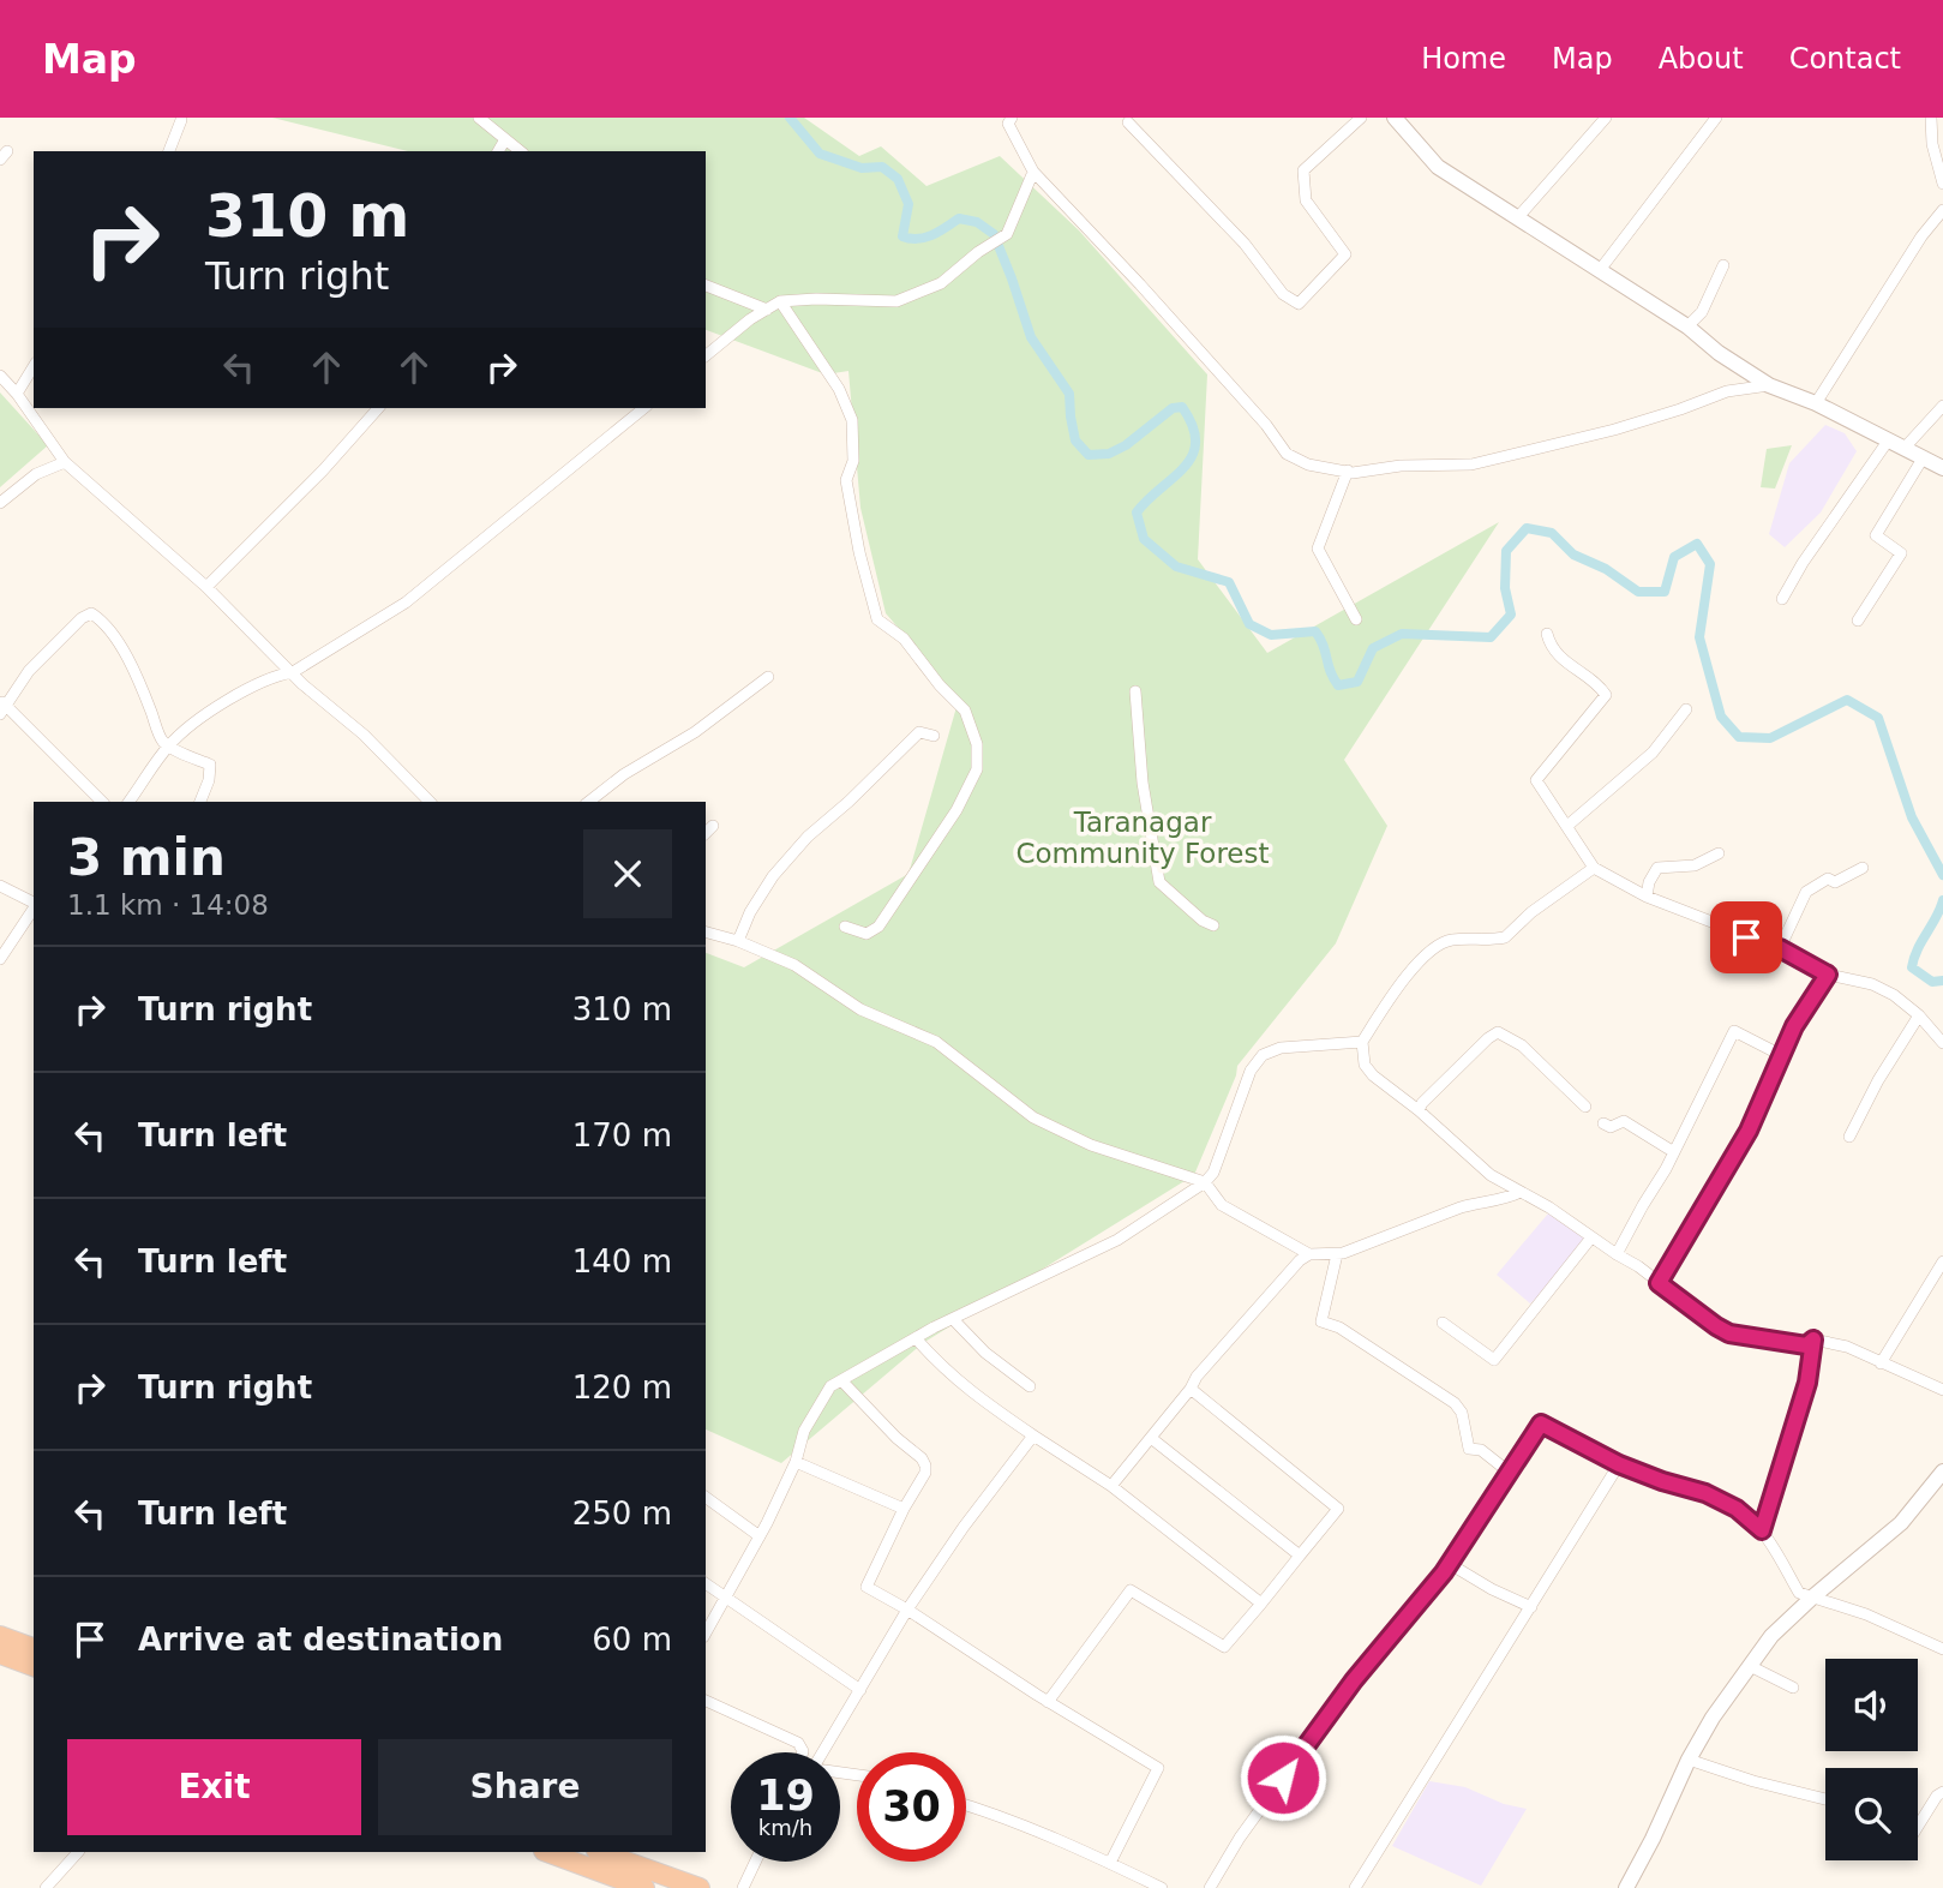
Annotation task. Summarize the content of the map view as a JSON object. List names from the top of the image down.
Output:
{
  "parks": ["Taranagar Community Forest"],
  "page": {
    "header": "Map",
    "nav": [
      "Home",
      "Map",
      "About",
      "Contact"
    ],
    "turn": ["310 m", "Turn right"],
    "heading": ["3 min", "1.1 km · 14:08"],
    "list": [
      {
        "name": "Turn right",
        "value": "310 m"
      },
      {
        "name": "Turn left",
        "value": "170 m"
      },
      {
        "name": "Turn left",
        "value": "140 m"
      },
      {
        "name": "Turn right",
        "value": "120 m"
      },
      {
        "name": "Turn left",
        "value": "250 m"
      },
      {
        "name": "Arrive at destination",
        "value": "60 m"
      }
    ],
    "buttons": ["Exit", "Share"],
    "speed": "19 km/h",
    "limit": "30"
  }
}
